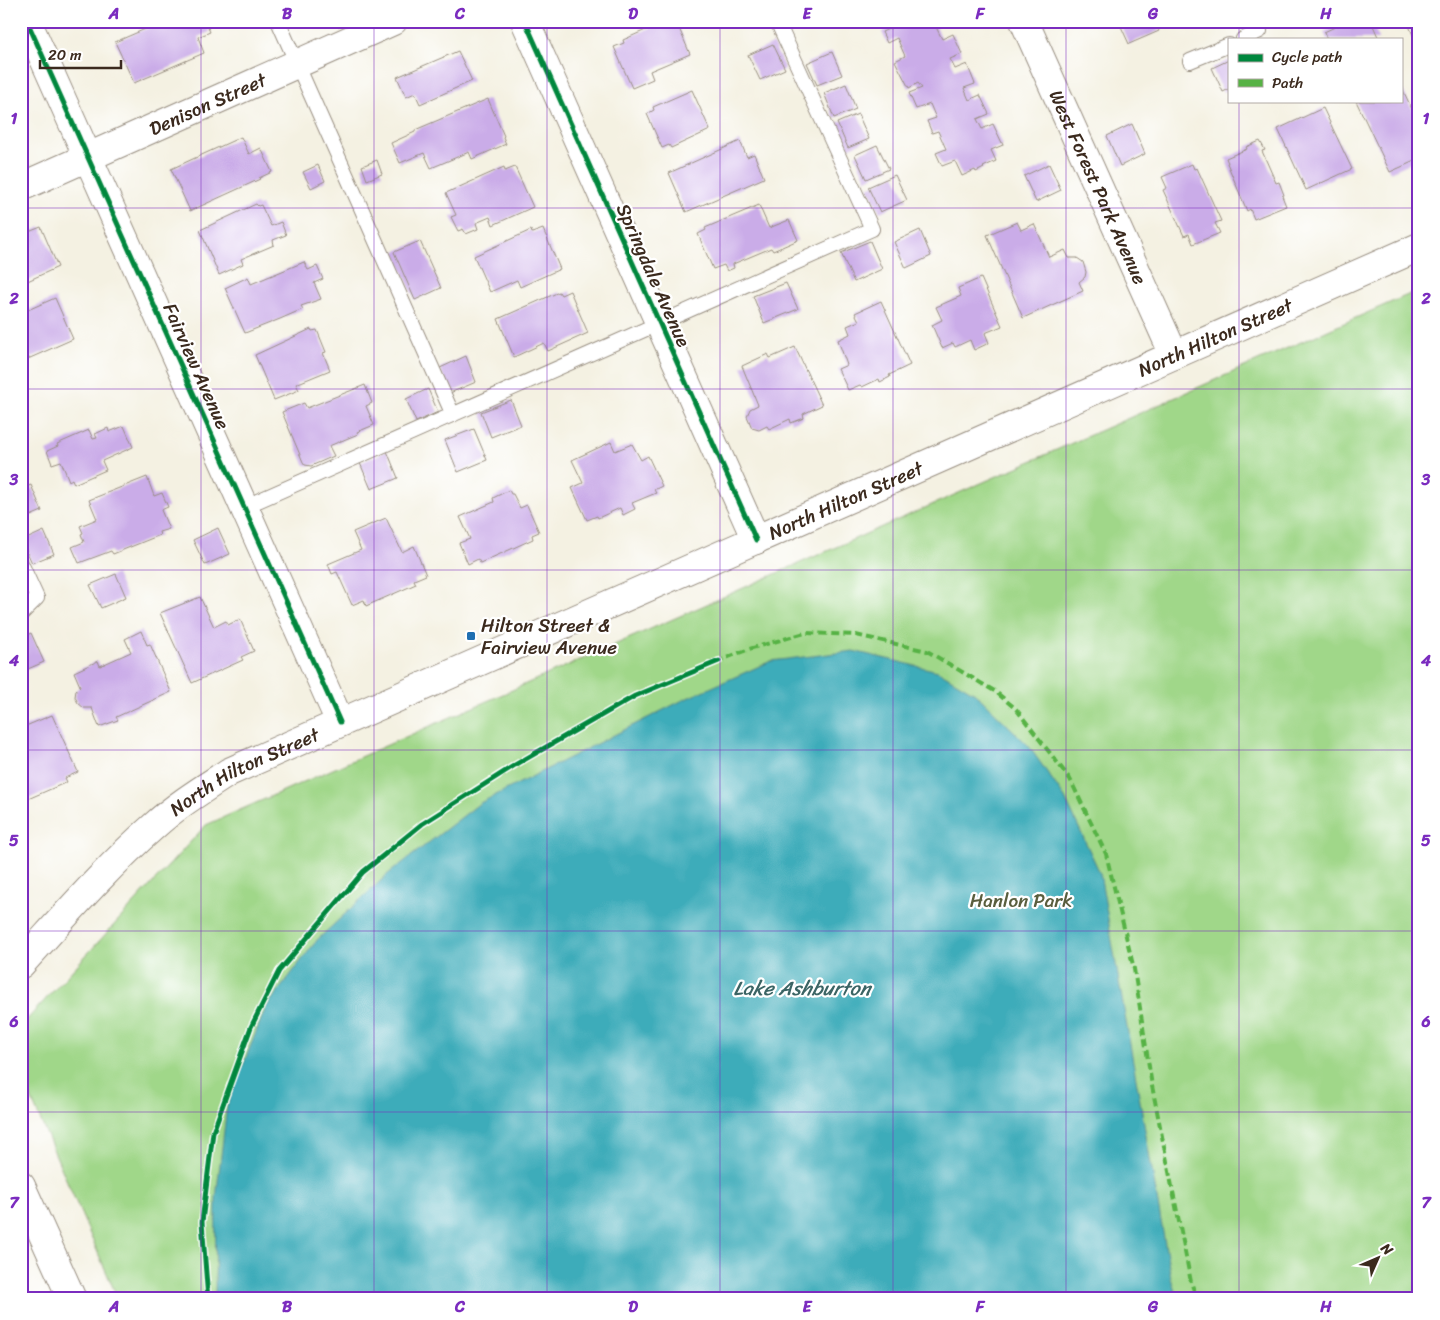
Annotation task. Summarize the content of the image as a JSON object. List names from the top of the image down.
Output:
{
  "streets": {
    "street": [
      "Denison Street",
      "West Forest Park Avenue",
      "Springdale Avenue",
      "North Hilton Street",
      "Fairview Avenue"
    ]
  },
  "crossings": [
    ["Denison Street", "Fairview Avenue"],
    ["West Forest Park Avenue", "North Hilton Street"],
    ["Springdale Avenue", "North Hilton Street"],
    ["North Hilton Street", "Fairview Avenue"]
  ],
  "water": ["Lake Ashburton"],
  "parks": ["Hanlon Park"],
  "places": {
    "transit": ["Hilton Street & Fairview Avenue"]
  },
  "legend": ["Cycle path", "Path"],
  "scale_bar": "20 m",
  "north": "top right",
  "grid": {
    "columns": [
      "A",
      "B",
      "C",
      "D",
      "E",
      "F",
      "G",
      "H"
    ],
    "rows": [
      "1",
      "2",
      "3",
      "4",
      "5",
      "6",
      "7"
    ]
  }
}
